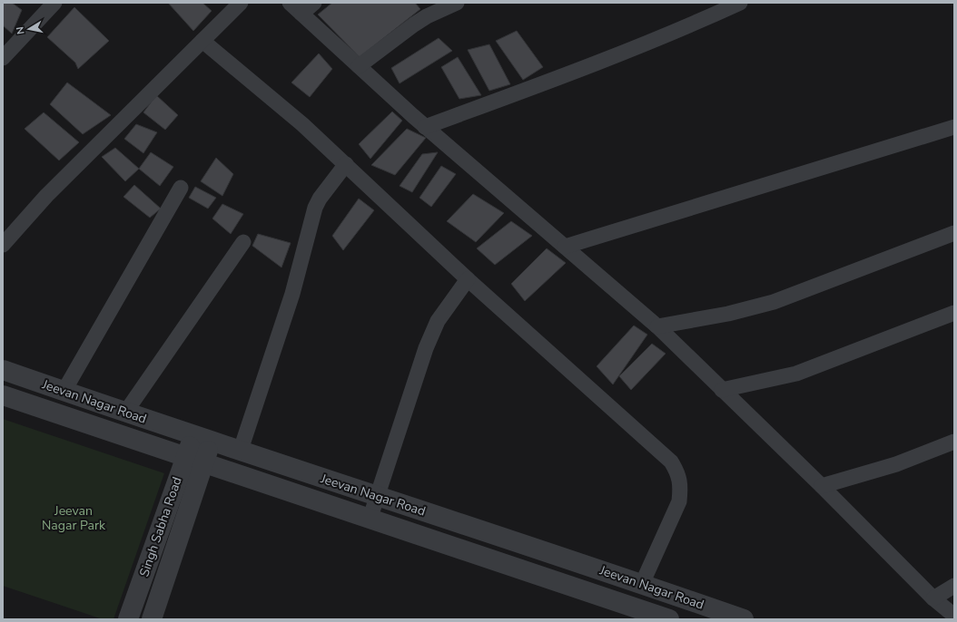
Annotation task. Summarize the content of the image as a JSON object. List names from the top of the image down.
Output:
{
  "streets": {
    "street": ["Jeevan Nagar Road", "Singh Sabha Road"]
  },
  "crossings": [
    ["Jeevan Nagar Road", "Singh Sabha Road"]
  ],
  "parks": ["Jeevan Nagar Park"],
  "north": "left"
}
